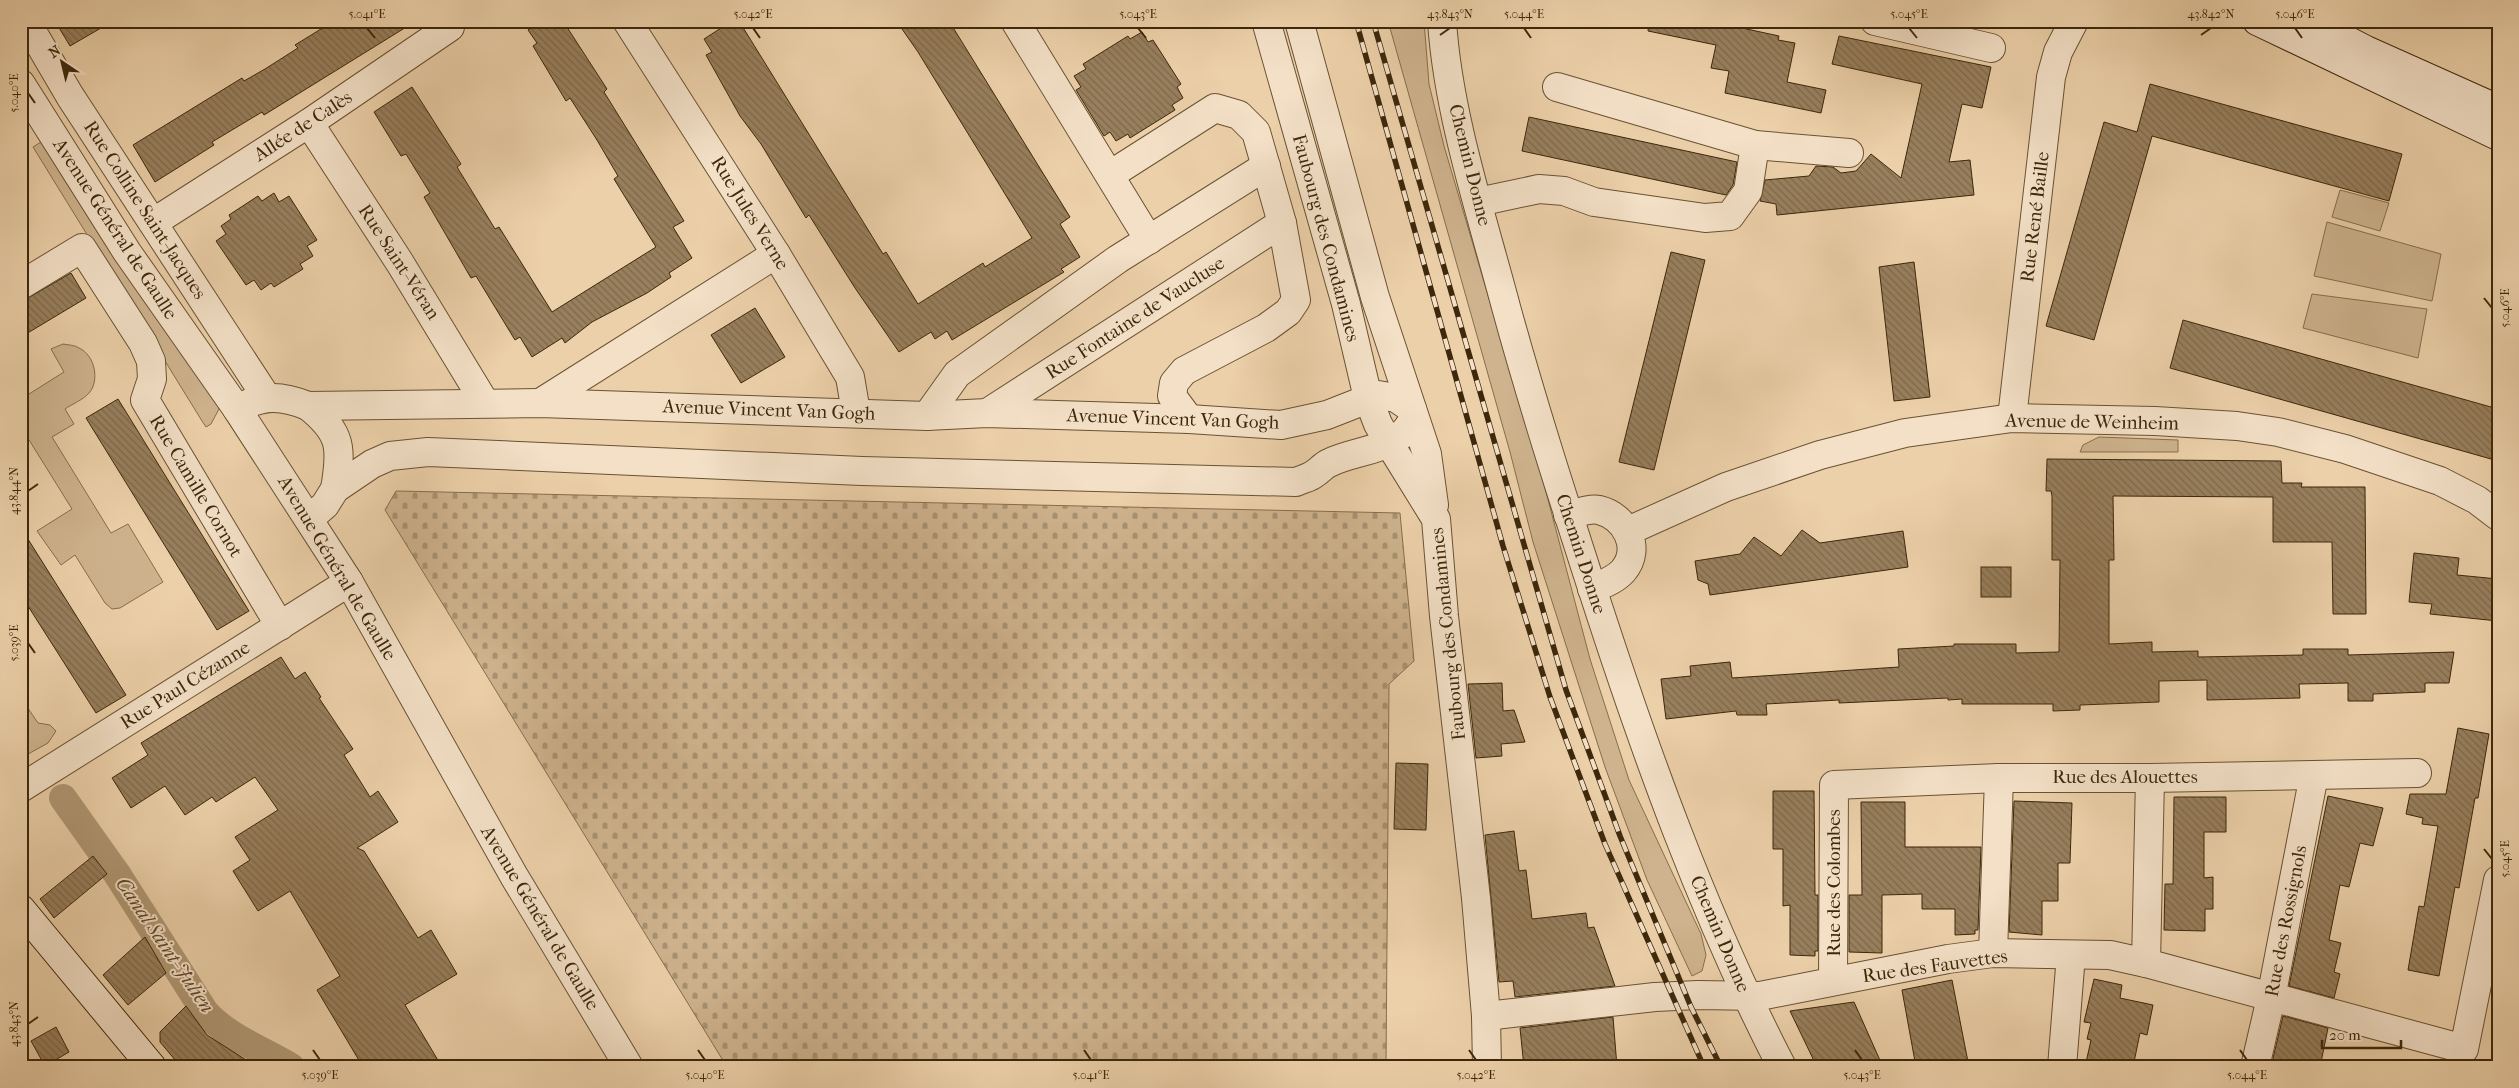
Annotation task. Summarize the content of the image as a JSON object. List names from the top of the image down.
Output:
{
  "streets": {
    "street": [
      "Allée de Calès",
      "Chemin Donne",
      "Rue Colline Saint-Jacques",
      "Rue Jules Verne",
      "Rue René Baille",
      "Avenue Général de Gaulle",
      "Faubourg des Condamines",
      "Rue Saint-Véran",
      "Rue Fontaine de Vaucluse",
      "Avenue Vincent Van Gogh",
      "Avenue de Weinheim",
      "Rue Camille Cornot",
      "Rue Paul Cézanne",
      "Rue des Alouettes",
      "Rue des Colombes",
      "Rue des Rossignols",
      "Rue des Fauvettes"
    ]
  },
  "crossings": [
    ["Allée de Calès", "Rue Colline Saint-Jacques"],
    ["Allée de Calès", "Rue Saint-Véran"],
    ["Chemin Donne", "Rue des Fauvettes"],
    ["Rue Colline Saint-Jacques", "Avenue Vincent Van Gogh"],
    ["Rue Jules Verne", "Avenue Vincent Van Gogh"],
    ["Rue René Baille", "Avenue de Weinheim"],
    ["Avenue Général de Gaulle", "Avenue Vincent Van Gogh"],
    ["Avenue Général de Gaulle", "Rue Paul Cézanne"],
    ["Faubourg des Condamines", "Avenue Vincent Van Gogh"],
    ["Faubourg des Condamines", "Rue des Fauvettes"],
    ["Rue Saint-Véran", "Avenue Vincent Van Gogh"],
    ["Rue Fontaine de Vaucluse", "Avenue Vincent Van Gogh"],
    ["Rue Camille Cornot", "Rue Paul Cézanne"],
    ["Rue des Alouettes", "Rue des Colombes"],
    ["Rue des Alouettes", "Rue des Rossignols"],
    ["Rue des Colombes", "Rue des Fauvettes"],
    ["Rue des Rossignols", "Rue des Fauvettes"]
  ],
  "water": ["Canal Saint-Julien"],
  "scale_bar": "20 m",
  "north": "top left",
  "coordinates": [
    "5.041°E",
    "5.042°E",
    "5.043°E",
    "43.843°N",
    "5.044°E",
    "5.045°E",
    "43.842°N",
    "5.046°E",
    "5.040°E",
    "43.844°N",
    "5.039°E"
  ]
}
